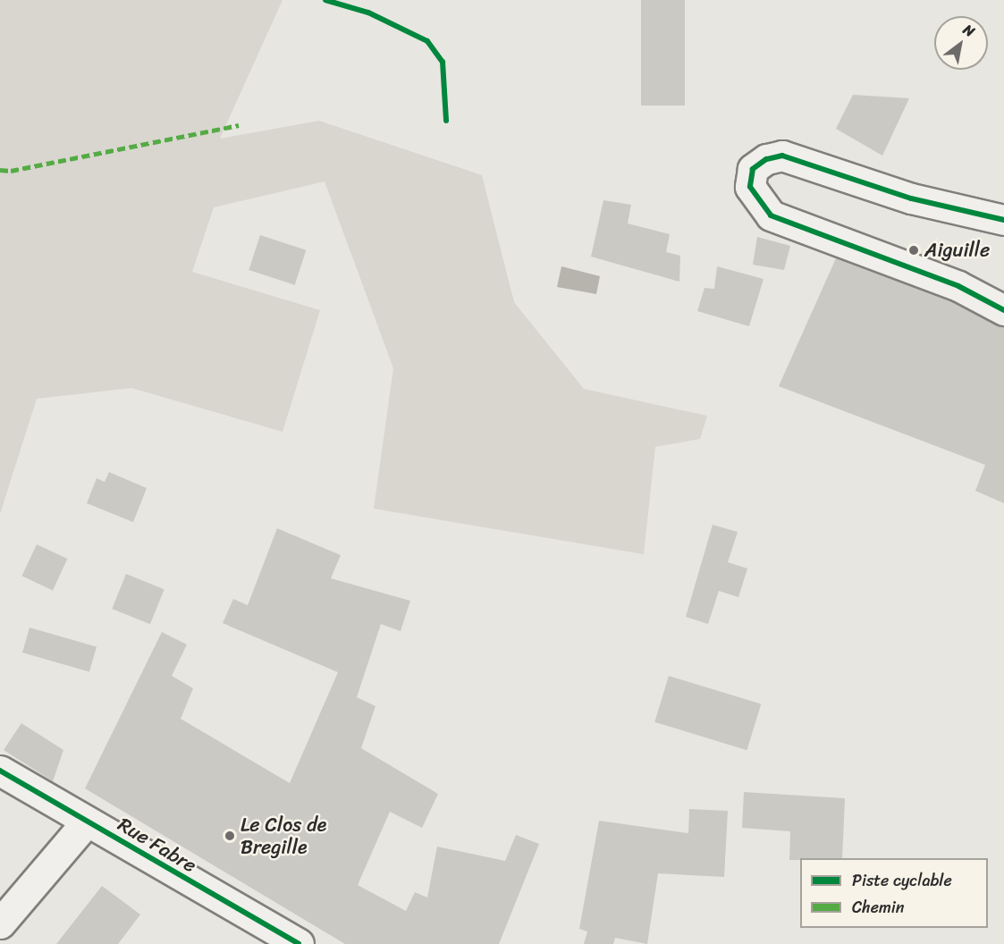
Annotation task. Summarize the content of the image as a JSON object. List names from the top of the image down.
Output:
{
  "streets": {
    "street": ["Rue Fabre"]
  },
  "places": ["Aiguille", "Le Clos de Bregille"],
  "legend": ["Piste cyclable", "Chemin"],
  "north": "top right"
}
